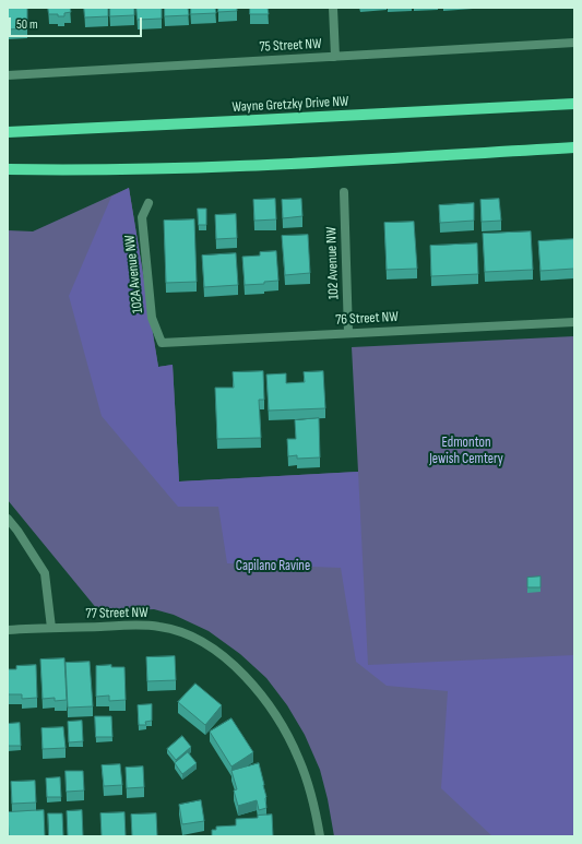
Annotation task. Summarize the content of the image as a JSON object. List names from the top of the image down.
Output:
{
  "streets": {
    "main road": ["Wayne Gretzky Drive NW"],
    "street": [
      "75 Street NW",
      "102 Avenue NW",
      "102A Avenue NW",
      "76 Street NW",
      "77 Street NW"
    ]
  },
  "crossings": [
    ["102 Avenue NW", "76 Street NW"],
    ["102A Avenue NW", "76 Street NW"]
  ],
  "parks": ["Edmonton Jewish Cemtery", "Capilano Ravine"],
  "scale_bar": "50 m"
}
